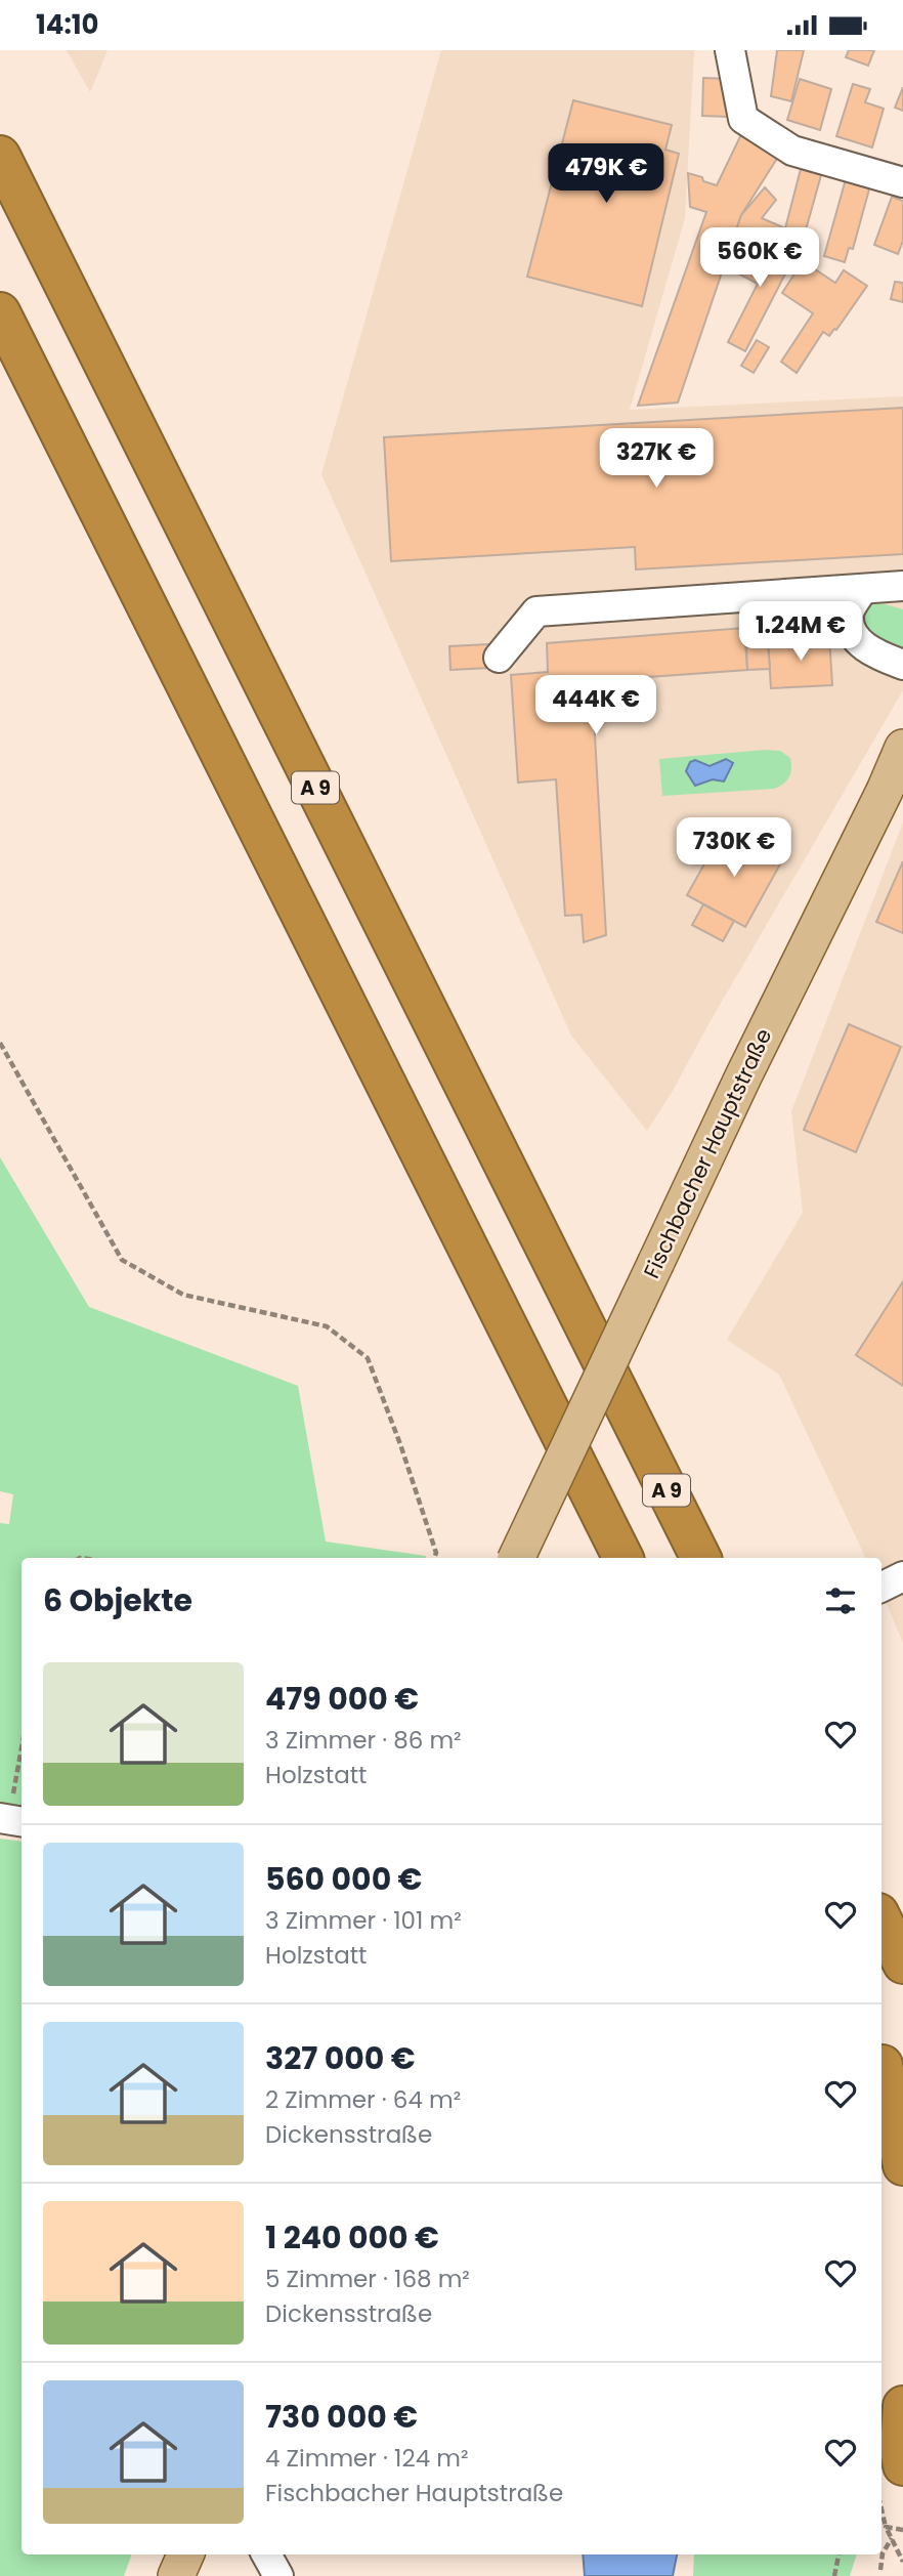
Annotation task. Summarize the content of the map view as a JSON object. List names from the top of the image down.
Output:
{
  "streets": {
    "highway": ["A 9"],
    "main road": ["Fischbacher Hauptstraße"]
  },
  "page": {
    "status": "14:10",
    "price": [
      "479K €",
      "560K €",
      "327K €",
      "1.24M €",
      "444K €",
      "730K €"
    ],
    "heading": "6 Objekte",
    "list": [
      {
        "name": "479 000 €",
        "note": "3 Zimmer · 86 m² · Holzstatt"
      },
      {
        "name": "560 000 €",
        "note": "3 Zimmer · 101 m² · Holzstatt"
      },
      {
        "name": "327 000 €",
        "note": "2 Zimmer · 64 m² · Dickensstraße"
      },
      {
        "name": "1 240 000 €",
        "note": "5 Zimmer · 168 m² · Dickensstraße"
      },
      {
        "name": "730 000 €",
        "note": "4 Zimmer · 124 m² · Fischbacher Hauptstraße"
      }
    ]
  }
}
